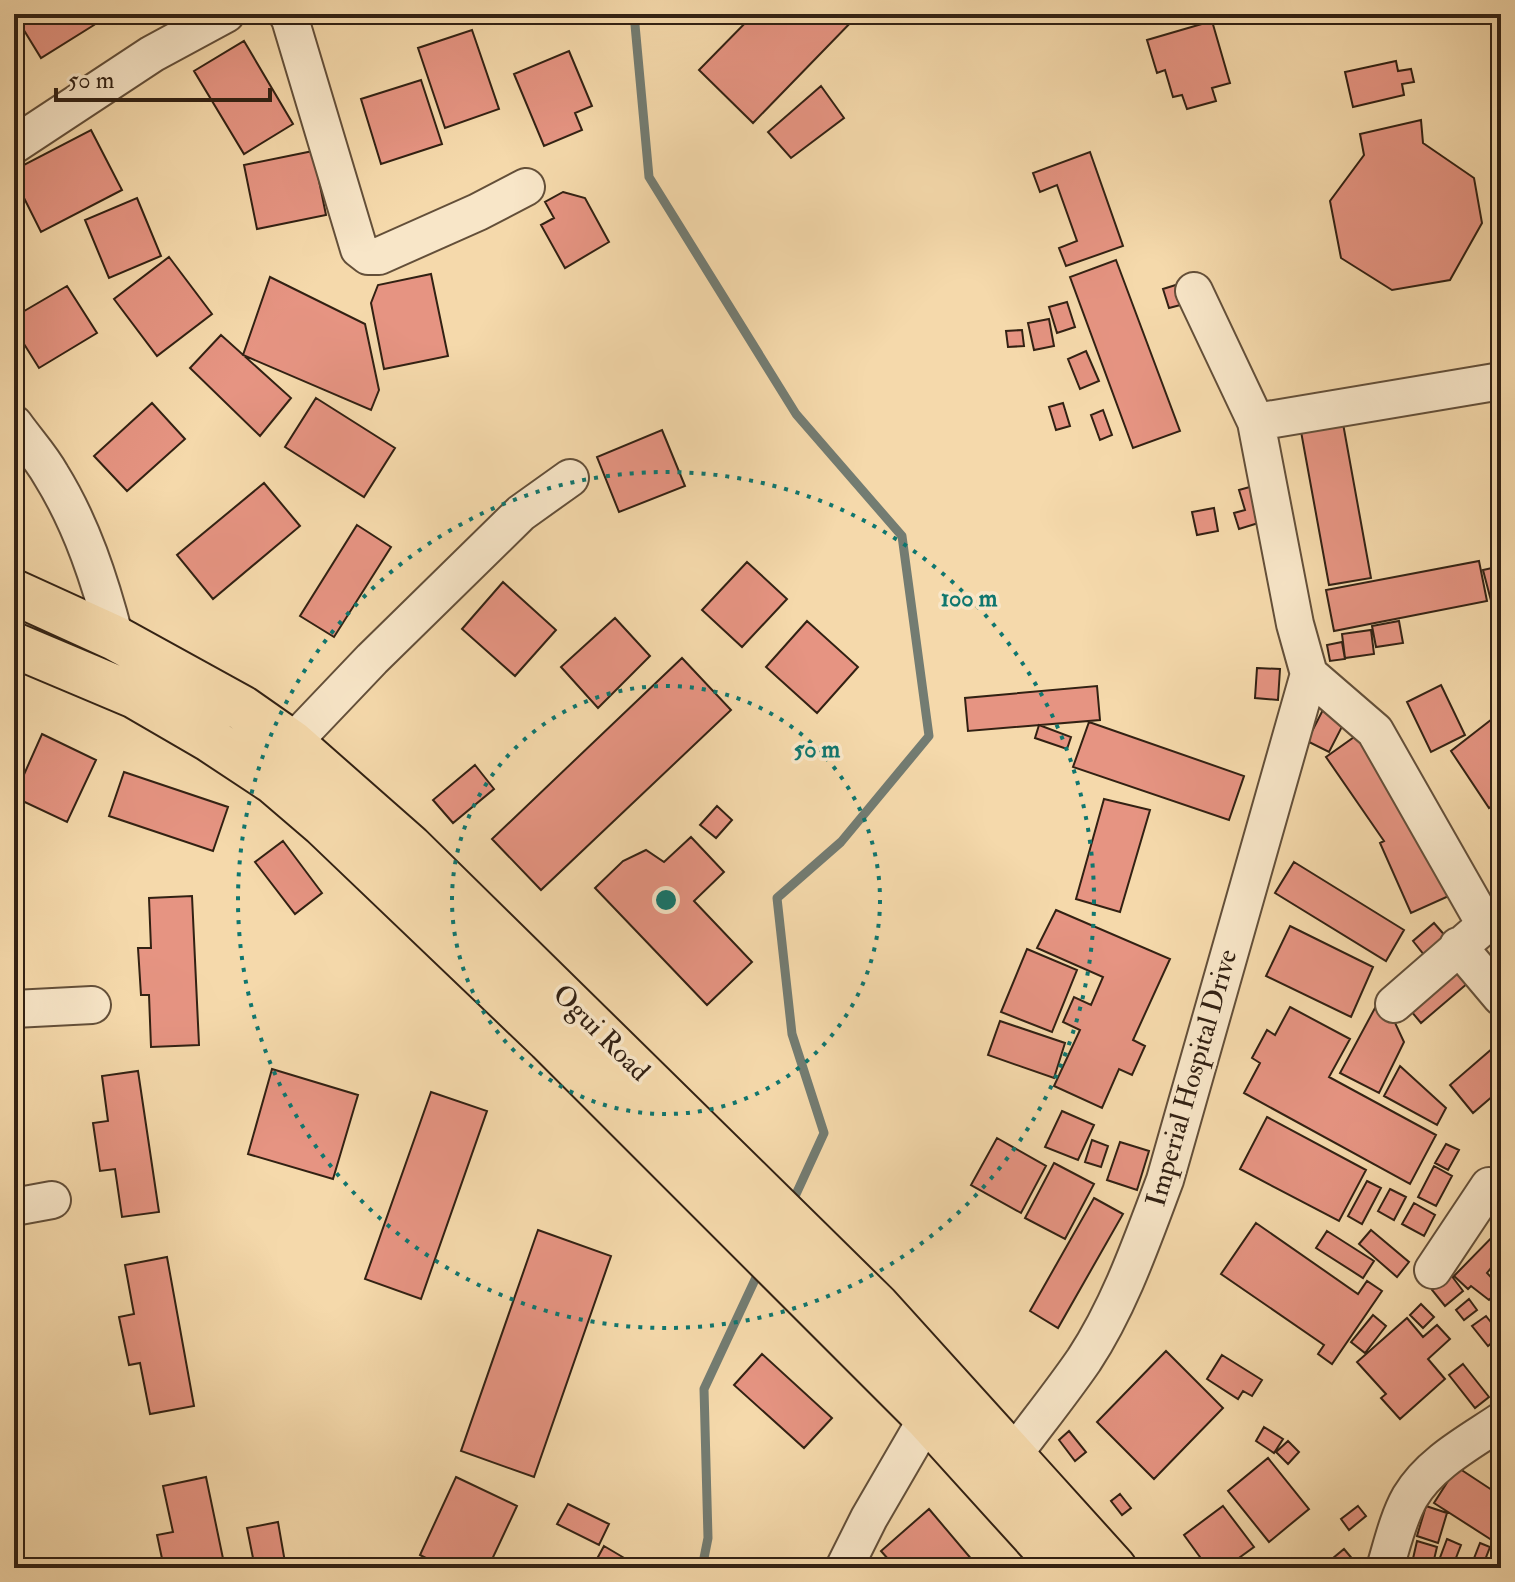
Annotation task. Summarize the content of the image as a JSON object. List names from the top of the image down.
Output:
{
  "streets": {
    "main road": ["Ogui Road"],
    "street": ["Imperial Hospital Drive"]
  },
  "crossings": [
    ["Ogui Road", "Imperial Hospital Drive"]
  ],
  "scale_bar": "50 m",
  "rings": ["100 m", "50 m"]
}
